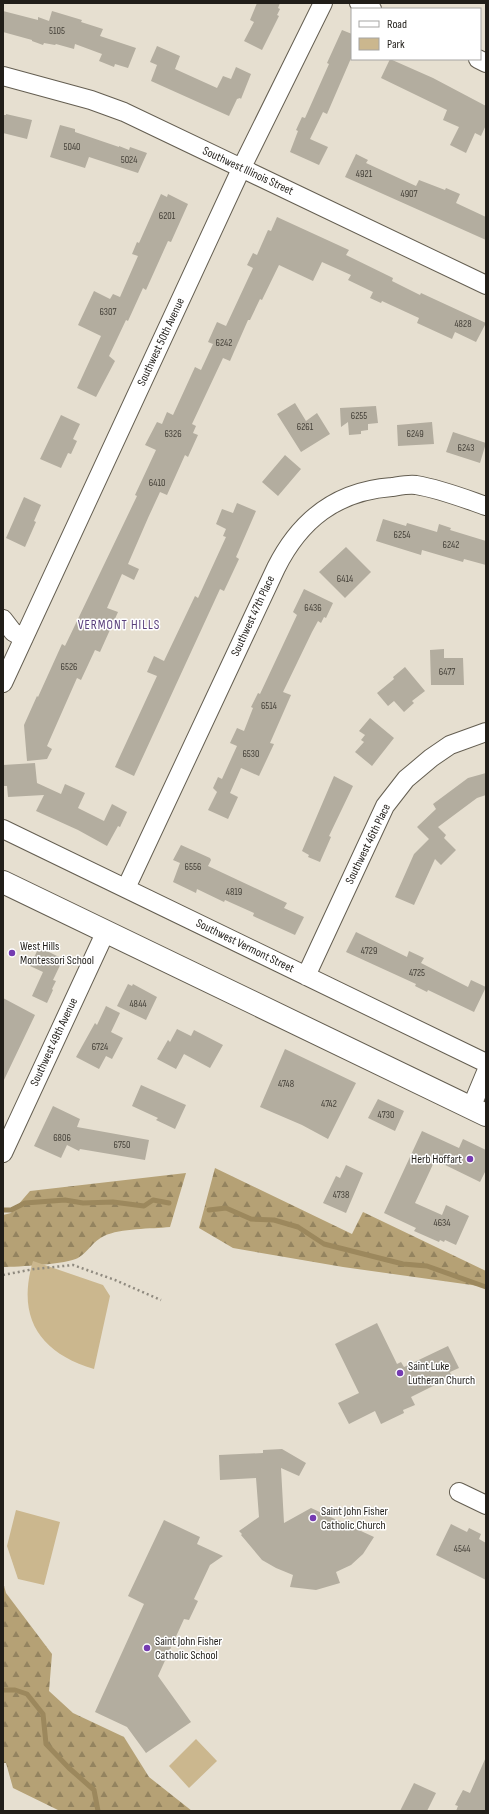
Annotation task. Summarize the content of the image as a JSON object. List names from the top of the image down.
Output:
{
  "streets": {
    "street": [
      "Southwest Illinois Street",
      "Southwest 50th Avenue",
      "Southwest 47th Place",
      "Southwest 46th Place",
      "Southwest Vermont Street",
      "Southwest 49th Avenue"
    ]
  },
  "crossings": [
    ["Southwest Illinois Street", "Southwest 50th Avenue"],
    ["Southwest 47th Place", "Southwest Vermont Street"],
    ["Southwest 46th Place", "Southwest Vermont Street"]
  ],
  "districts": ["VERMONT HILLS"],
  "places": [
    "West Hills Montessori School",
    "Herb Hoffart",
    "Saint Luke Lutheran Church",
    "Saint John Fisher Catholic Church",
    "Saint John Fisher Catholic School"
  ],
  "house_numbers": [
    "5105",
    "5040",
    "5024",
    "4921",
    "4907",
    "6201",
    "6307",
    "4828",
    "6242",
    "6255",
    "6261",
    "6326",
    "6249",
    "6243",
    "6410",
    "6254",
    "6242",
    "6414",
    "6436",
    "6526",
    "6477",
    "6514",
    "6530",
    "6556",
    "4819",
    "4729",
    "4725",
    "4844",
    "6724",
    "4748",
    "4742",
    "4730",
    "6806",
    "6750",
    "4738",
    "4634",
    "4544"
  ],
  "legend": ["Road", "Park"]
}
